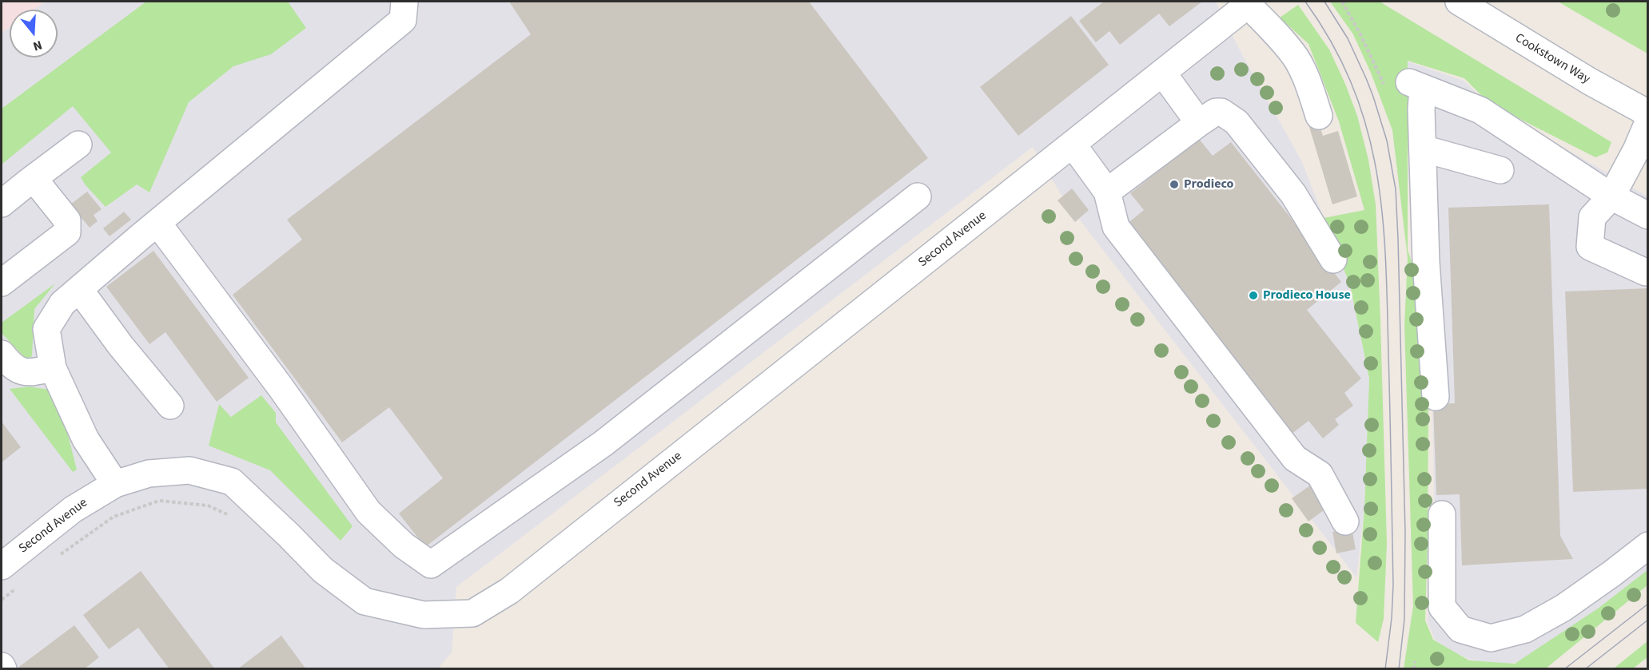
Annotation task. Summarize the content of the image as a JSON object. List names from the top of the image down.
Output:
{
  "streets": {
    "street": ["Cookstown Way", "Second Avenue"]
  },
  "places": ["Prodieco", "Prodieco House"],
  "north": "bottom"
}
